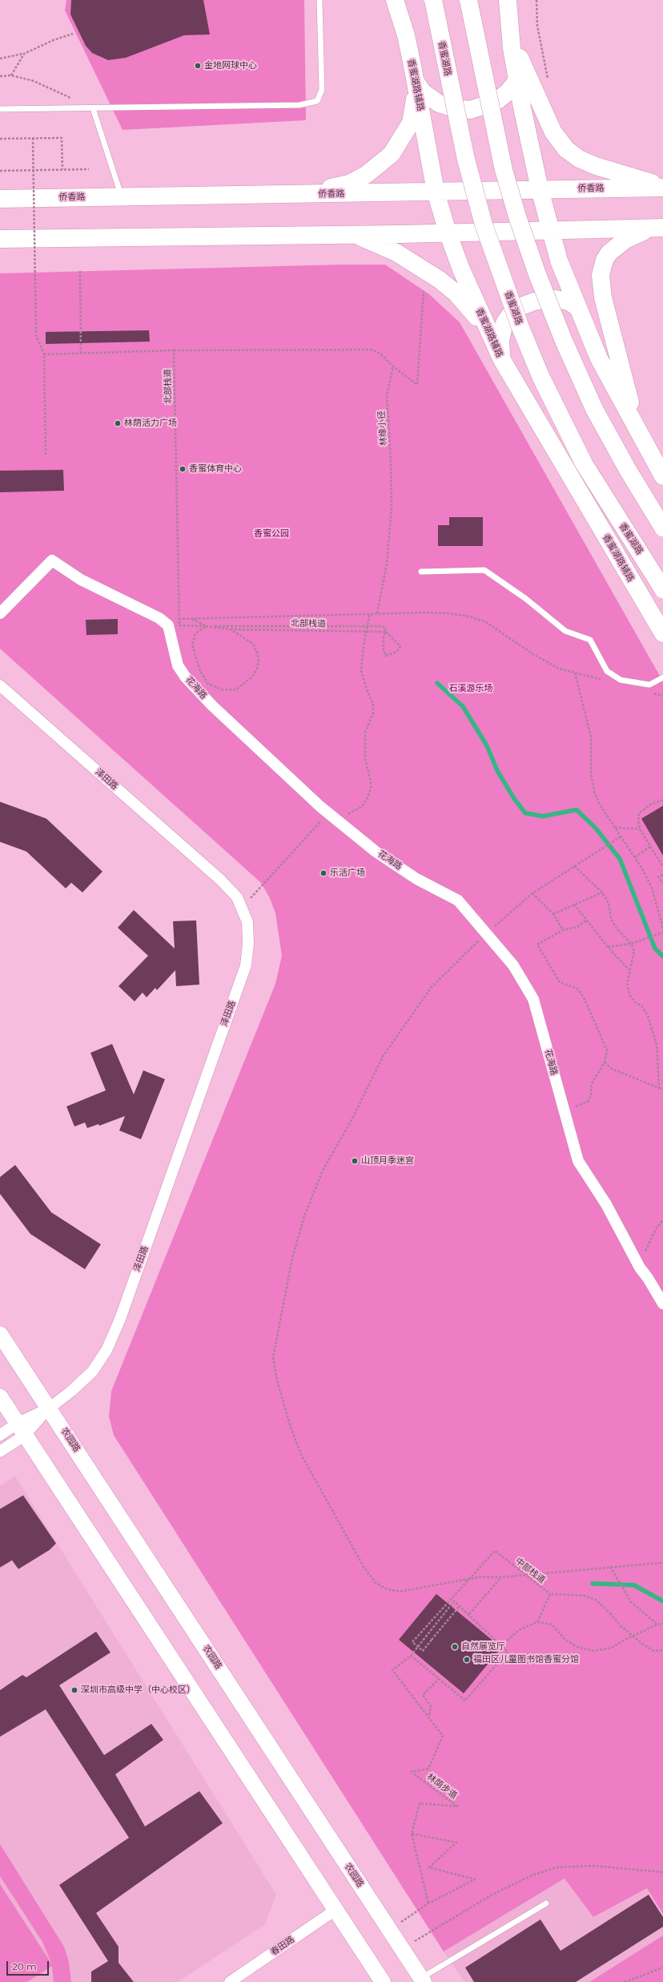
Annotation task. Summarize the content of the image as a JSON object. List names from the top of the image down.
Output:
{
  "streets": {
    "main road": [
      "香蜜湖路",
      "香蜜湖路辅路",
      "侨香路",
      "农园路"
    ],
    "street": ["花海路", "泽田路", "春田路"],
    "path": [
      "北部栈道",
      "林缘小径",
      "中部栈道",
      "林荫步道"
    ]
  },
  "crossings": [
    ["香蜜湖路辅路", "侨香路"],
    ["泽田路", "农园路"]
  ],
  "parks": ["香蜜公园", "石溪游乐场"],
  "places": [
    "金地网球中心",
    "林荫活力广场",
    "香蜜体育中心",
    "乐活广场",
    "山顶月季迷宫",
    "自然展览厅",
    "福田区儿童图书馆香蜜分馆",
    "深圳市高级中学（中心校区）"
  ],
  "scale_bar": "20 m"
}
